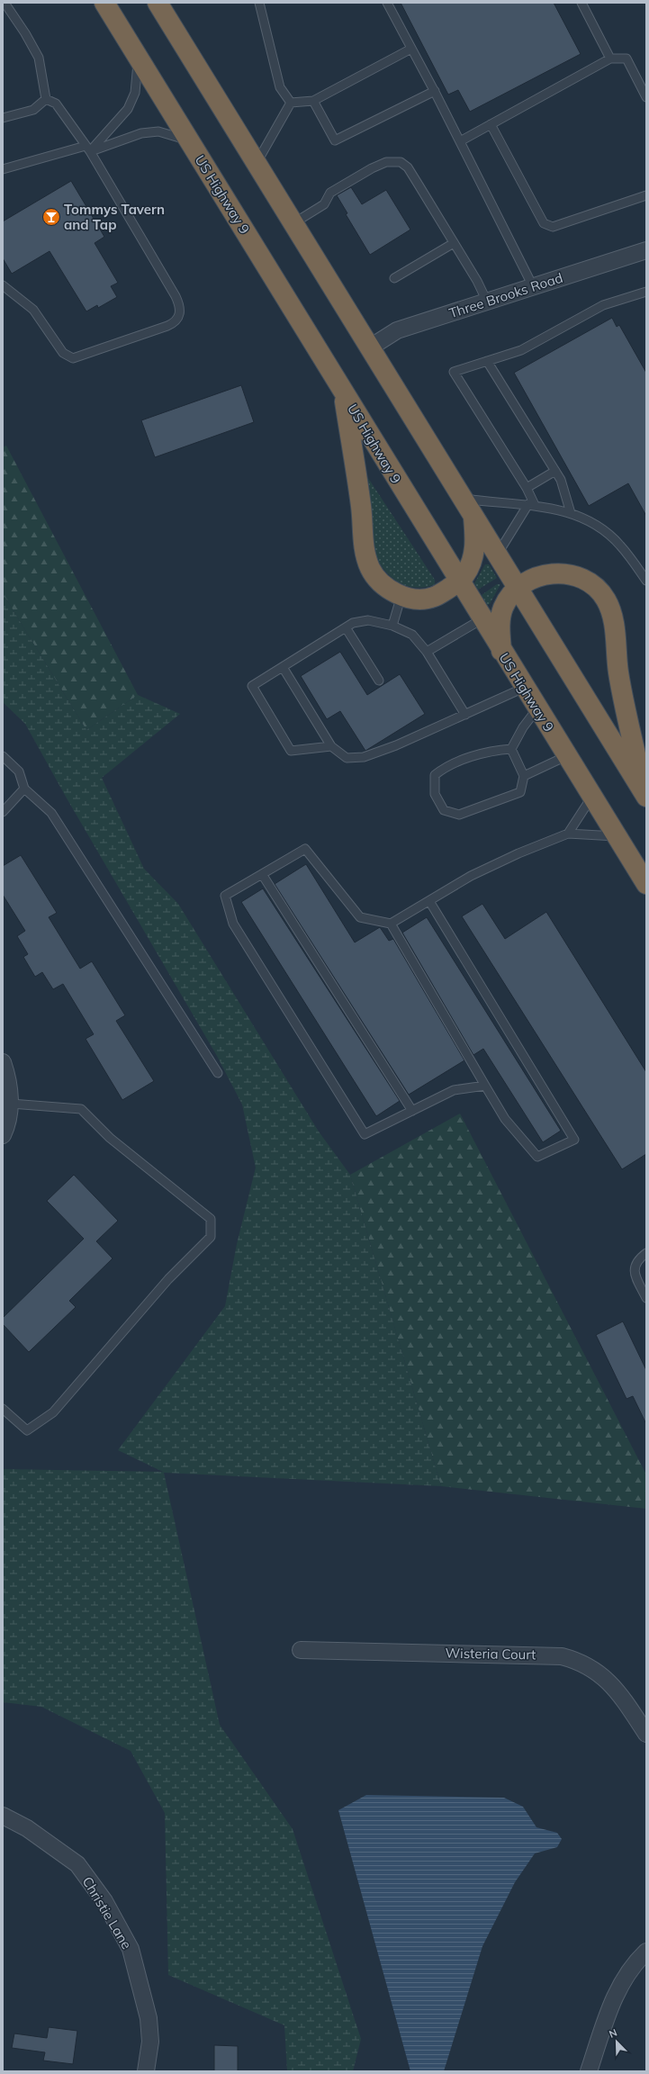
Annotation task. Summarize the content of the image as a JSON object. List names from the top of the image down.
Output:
{
  "streets": {
    "highway": ["US Highway 9"],
    "street": ["Three Brooks Road", "Wisteria Court", "Christie Lane"]
  },
  "places": {
    "bar": ["Tommys Tavern and Tap"]
  },
  "north": "top left"
}
